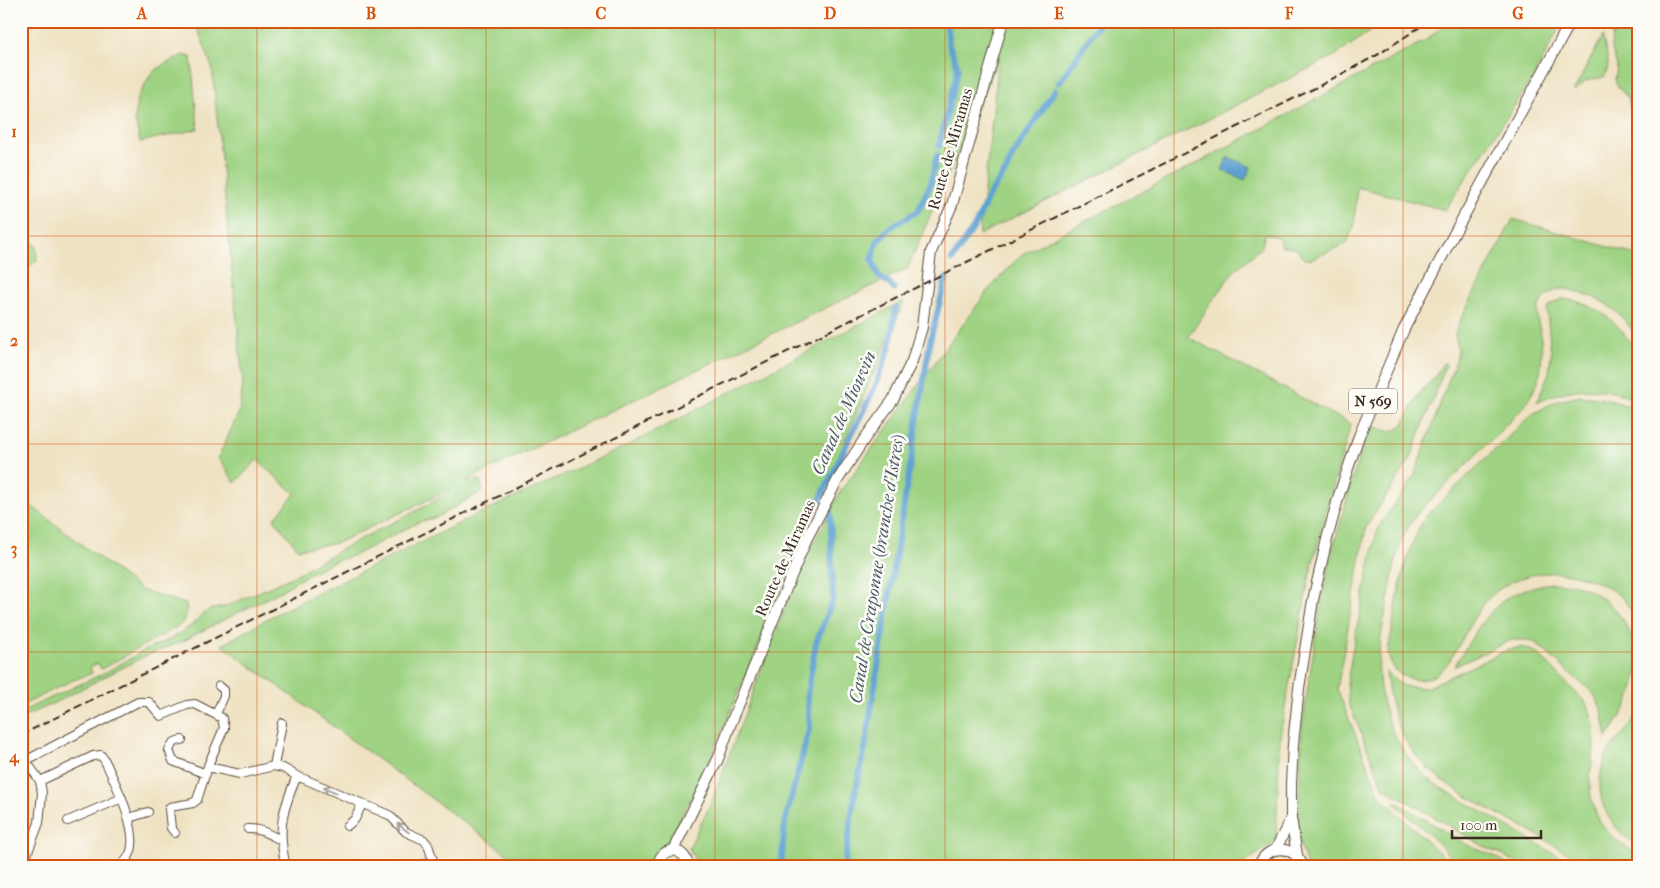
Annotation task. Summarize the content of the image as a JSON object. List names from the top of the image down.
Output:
{
  "streets": {
    "main road": ["Route de Miramas", "N 569"]
  },
  "water": ["Canal de Miouvin", "Canal de Craponne (branche d'Istres)"],
  "scale_bar": "100 m",
  "grid": {
    "columns": [
      "A",
      "B",
      "C",
      "D",
      "E",
      "F",
      "G"
    ],
    "rows": [
      "1",
      "2",
      "3",
      "4"
    ]
  }
}
